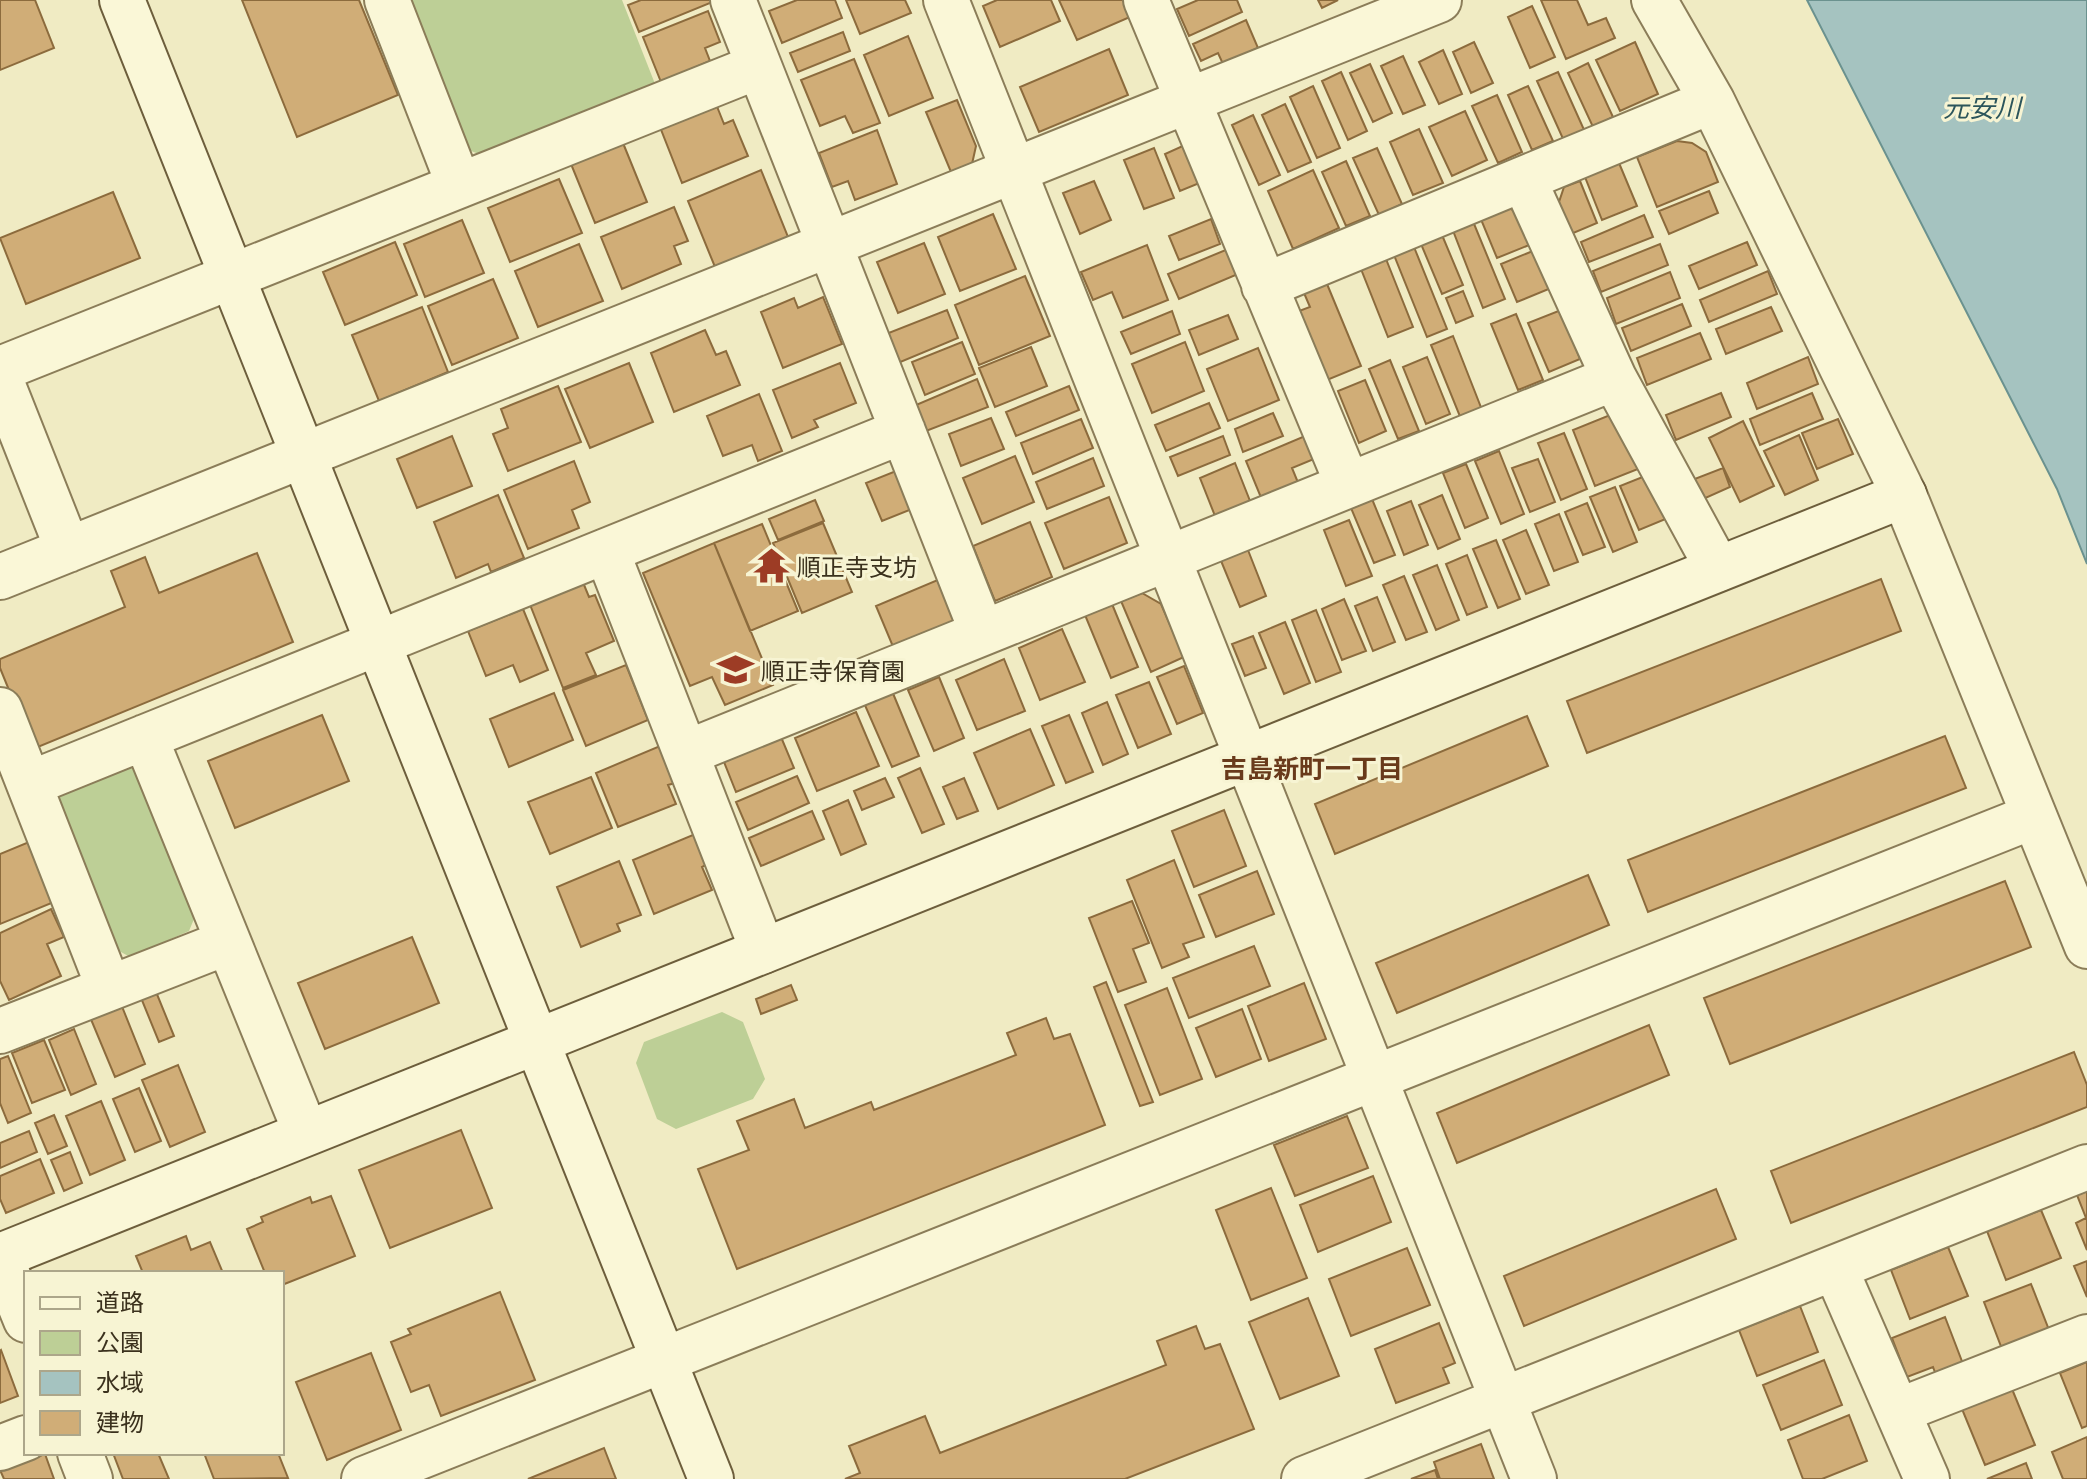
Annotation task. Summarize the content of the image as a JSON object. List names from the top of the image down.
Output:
{
  "districts": ["吉島新町一丁目"],
  "water": ["元安川"],
  "places": {
    "temple": ["順正寺支坊"],
    "school or university": ["順正寺保育園"]
  },
  "legend": [
    "道路",
    "公園",
    "水域",
    "建物"
  ]
}
